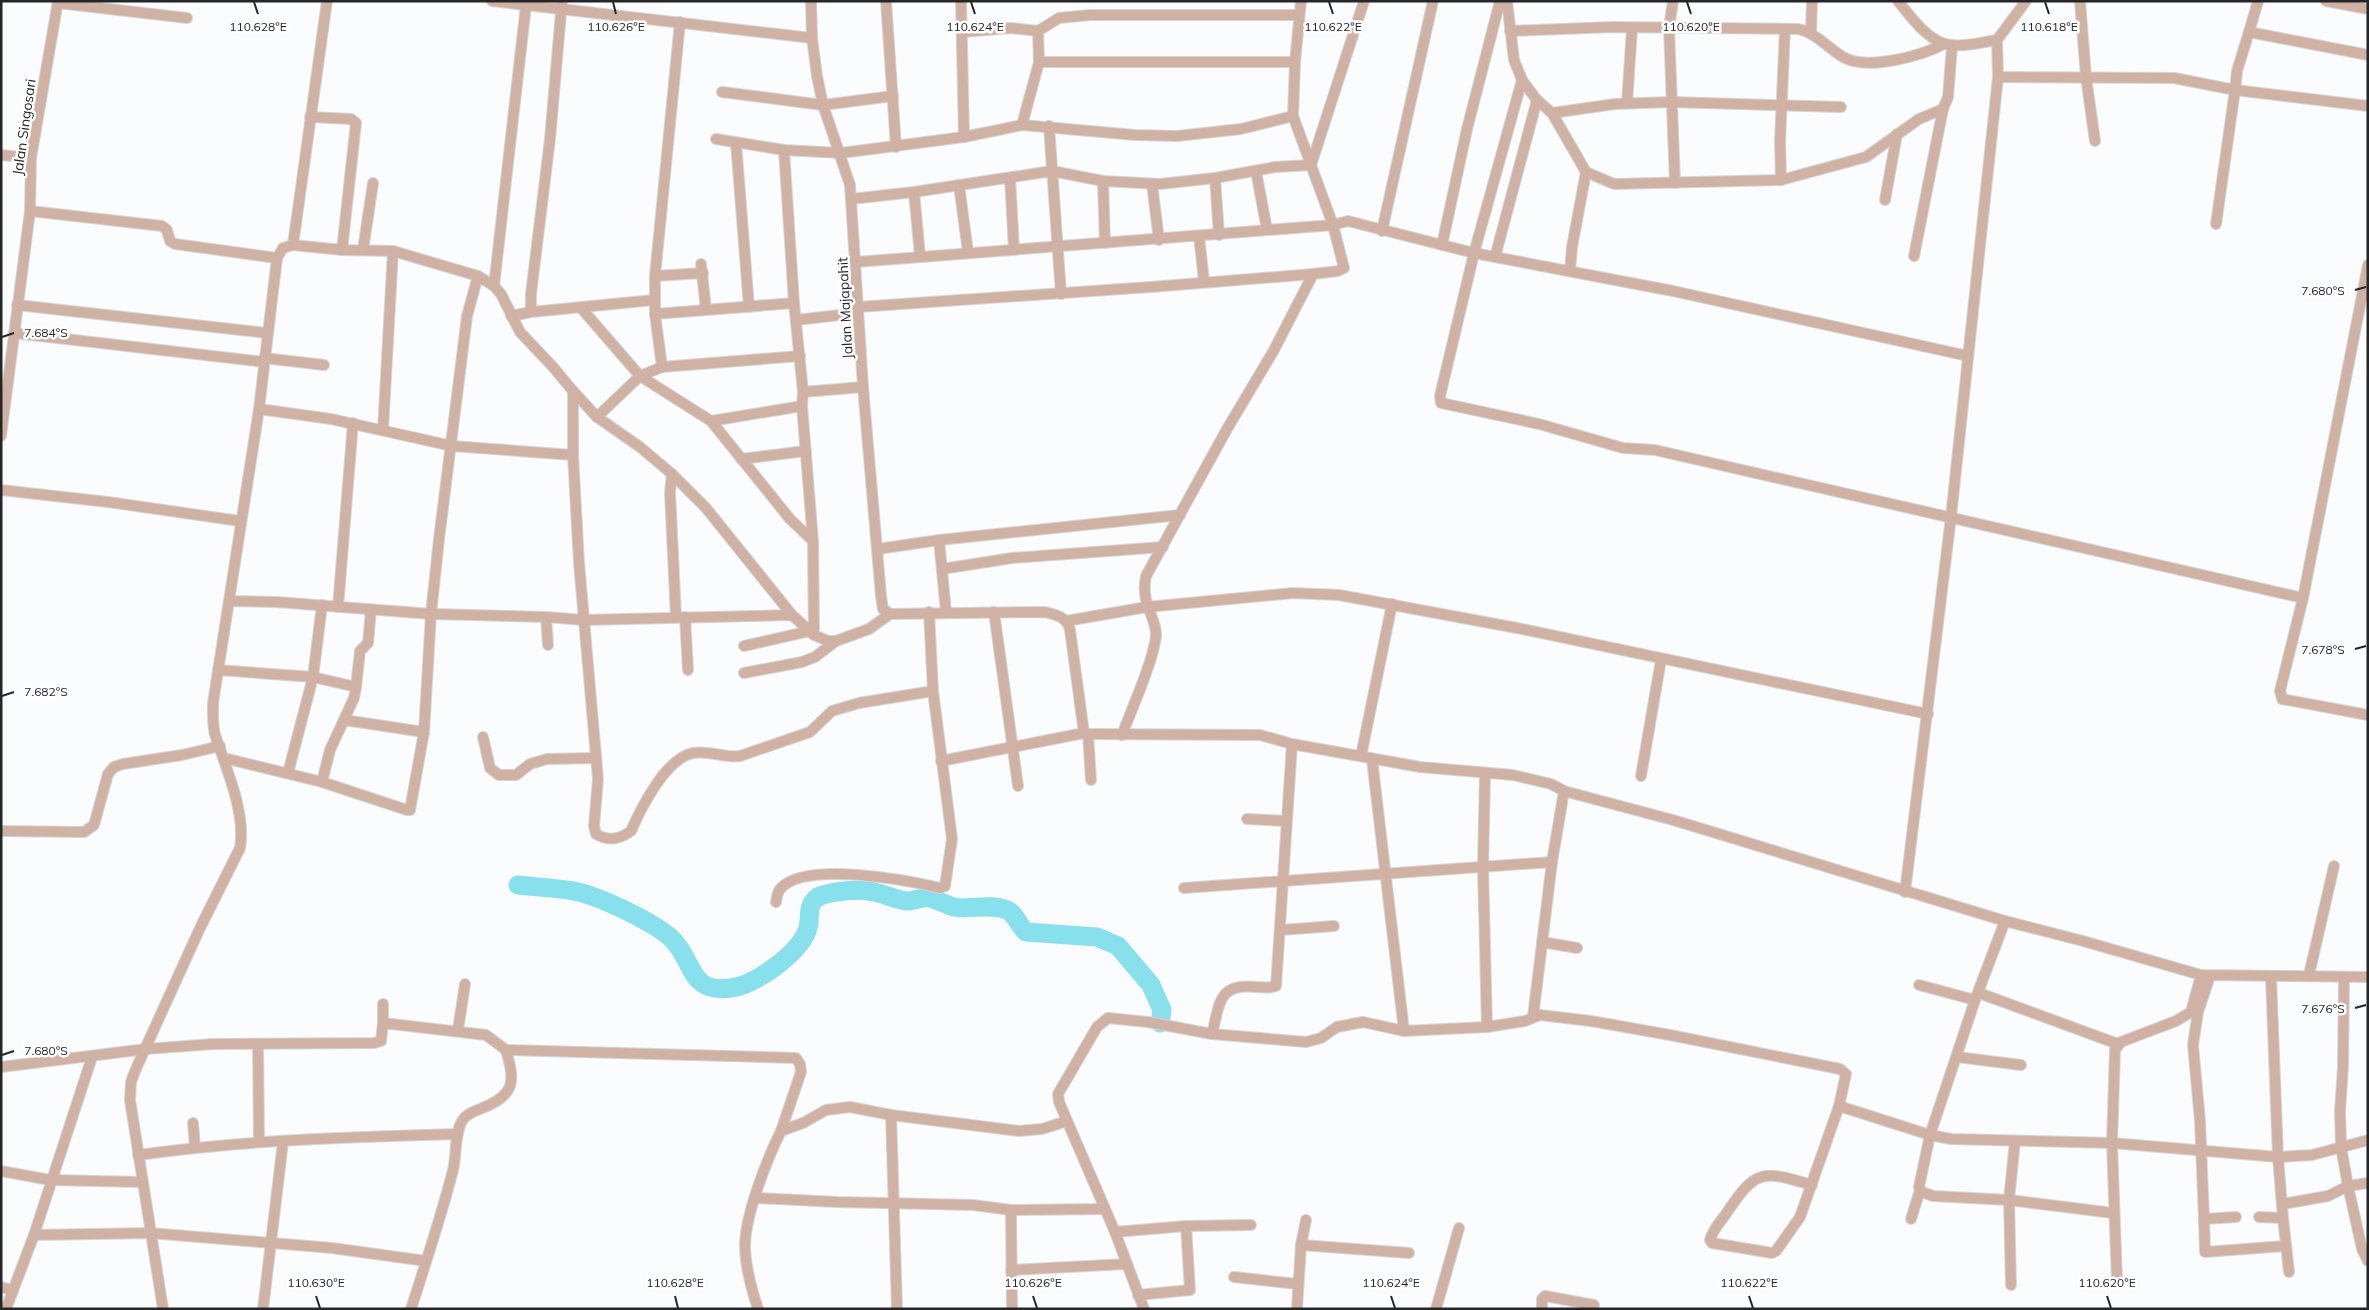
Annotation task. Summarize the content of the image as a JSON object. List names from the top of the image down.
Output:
{
  "streets": {
    "street": ["Jalan Singosari", "Jalan Majapahit"]
  },
  "coordinates": [
    "110.628°E",
    "110.626°E",
    "110.624°E",
    "110.622°E",
    "110.620°E",
    "110.618°E",
    "7.680°S",
    "7.684°S",
    "7.678°S",
    "7.682°S",
    "7.676°S",
    "110.630°E"
  ]
}
